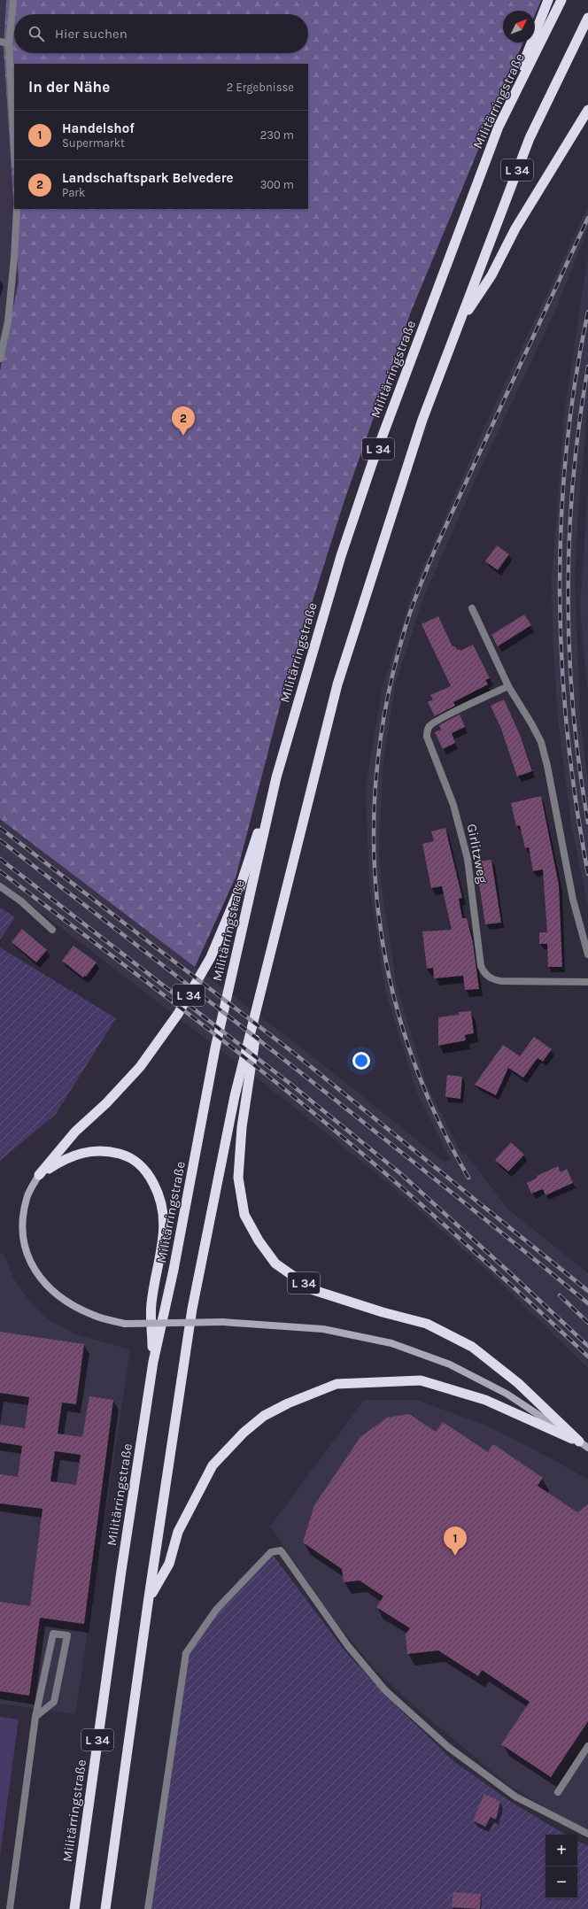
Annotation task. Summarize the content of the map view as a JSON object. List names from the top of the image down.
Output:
{
  "streets": {
    "highway": ["Militärringstraße", "L 34"],
    "street": ["Girlitzweg"]
  },
  "crossings": [
    ["Militärringstraße", "L 34"]
  ],
  "north": "top right",
  "page": {
    "search": "Hier suchen",
    "heading": ["In der Nähe", "2 Ergebnisse"],
    "list": [
      {
        "mark": "1",
        "name": "Handelshof",
        "note": "Supermarkt",
        "value": "230 m"
      },
      {
        "mark": "2",
        "name": "Landschaftspark Belvedere",
        "note": "Park",
        "value": "300 m"
      }
    ],
    "pins": ["2", "1"],
    "map_buttons": ["+", "−"]
  }
}
